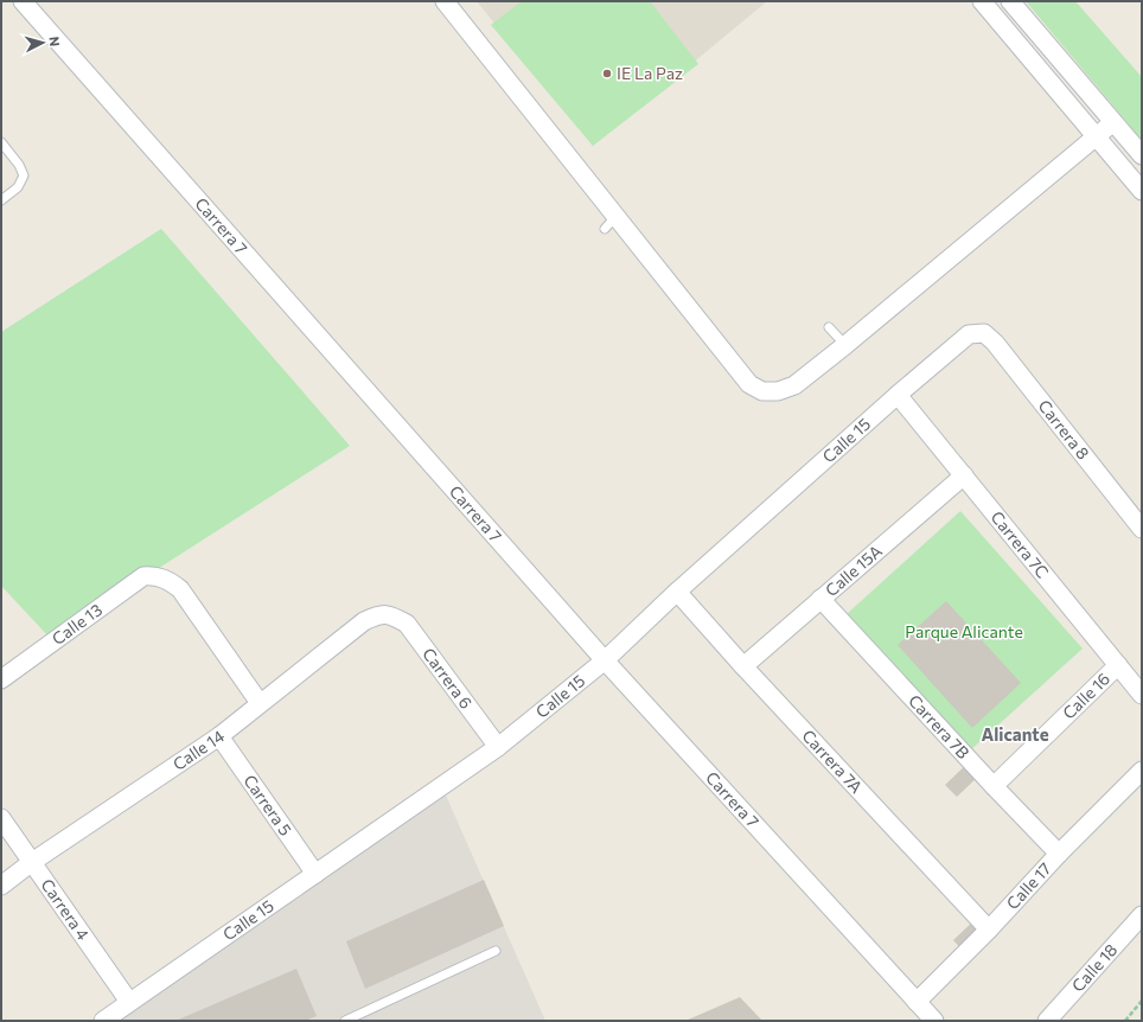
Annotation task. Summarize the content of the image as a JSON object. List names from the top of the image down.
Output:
{
  "streets": {
    "street": [
      "Carrera 7",
      "Carrera 8",
      "Calle 15",
      "Carrera 7C",
      "Calle 15A",
      "Calle 13",
      "Carrera 6",
      "Calle 16",
      "Carrera 7B",
      "Calle 14",
      "Carrera 7A",
      "Carrera 5",
      "Calle 17",
      "Carrera 4",
      "Calle 18"
    ]
  },
  "crossings": [
    ["Carrera 7", "Calle 15"],
    ["Carrera 7", "Calle 17"],
    ["Carrera 8", "Calle 15"],
    ["Calle 15", "Carrera 7C"],
    ["Calle 15", "Carrera 6"],
    ["Calle 15", "Carrera 7A"],
    ["Calle 15", "Carrera 5"],
    ["Calle 15", "Carrera 4"],
    ["Carrera 7C", "Calle 15A"],
    ["Carrera 7C", "Calle 16"],
    ["Calle 15A", "Carrera 7B"],
    ["Calle 15A", "Carrera 7A"],
    ["Calle 13", "Calle 14"],
    ["Carrera 6", "Calle 14"],
    ["Calle 16", "Carrera 7B"],
    ["Carrera 7B", "Calle 17"],
    ["Calle 14", "Carrera 5"],
    ["Calle 14", "Carrera 4"],
    ["Carrera 7A", "Calle 17"]
  ],
  "districts": ["Alicante"],
  "parks": ["Parque Alicante"],
  "places": ["IE La Paz"],
  "north": "right"
}
